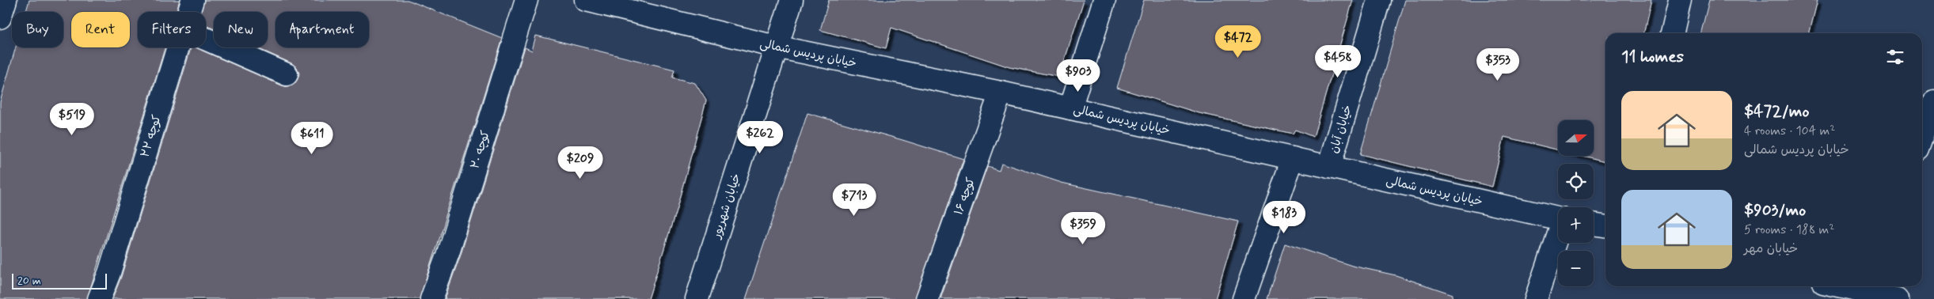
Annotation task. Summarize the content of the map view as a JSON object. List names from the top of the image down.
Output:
{
  "streets": {
    "street": [
      "خیابان پردیس شمالی",
      "خیابان آبان",
      "کوچه ۲۲",
      "کوچه ۲۰",
      "کوچه ۱۶",
      "خیابان شهریور"
    ]
  },
  "crossings": [
    ["خیابان پردیس شمالی", "خیابان آبان"],
    ["خیابان پردیس شمالی", "کوچه ۱۶"],
    ["خیابان پردیس شمالی", "خیابان شهریور"]
  ],
  "scale_bar": "20 m",
  "north": "right",
  "page": {
    "chip": [
      "Buy",
      "Rent",
      "Filters",
      "New",
      "Apartment"
    ],
    "price": [
      "$472",
      "$458",
      "$353",
      "$903",
      "$519",
      "$262",
      "$611",
      "$209",
      "$713",
      "$183",
      "$359"
    ],
    "heading": "11 homes",
    "list": [
      {
        "name": "$472/mo",
        "note": "4 rooms · 104 m² · خیابان پردیس شمالی"
      },
      {
        "name": "$903/mo",
        "note": "5 rooms · 188 m² · خیابان مهر"
      }
    ],
    "map_buttons": ["+", "−"],
    "scale": "20 m"
  }
}
